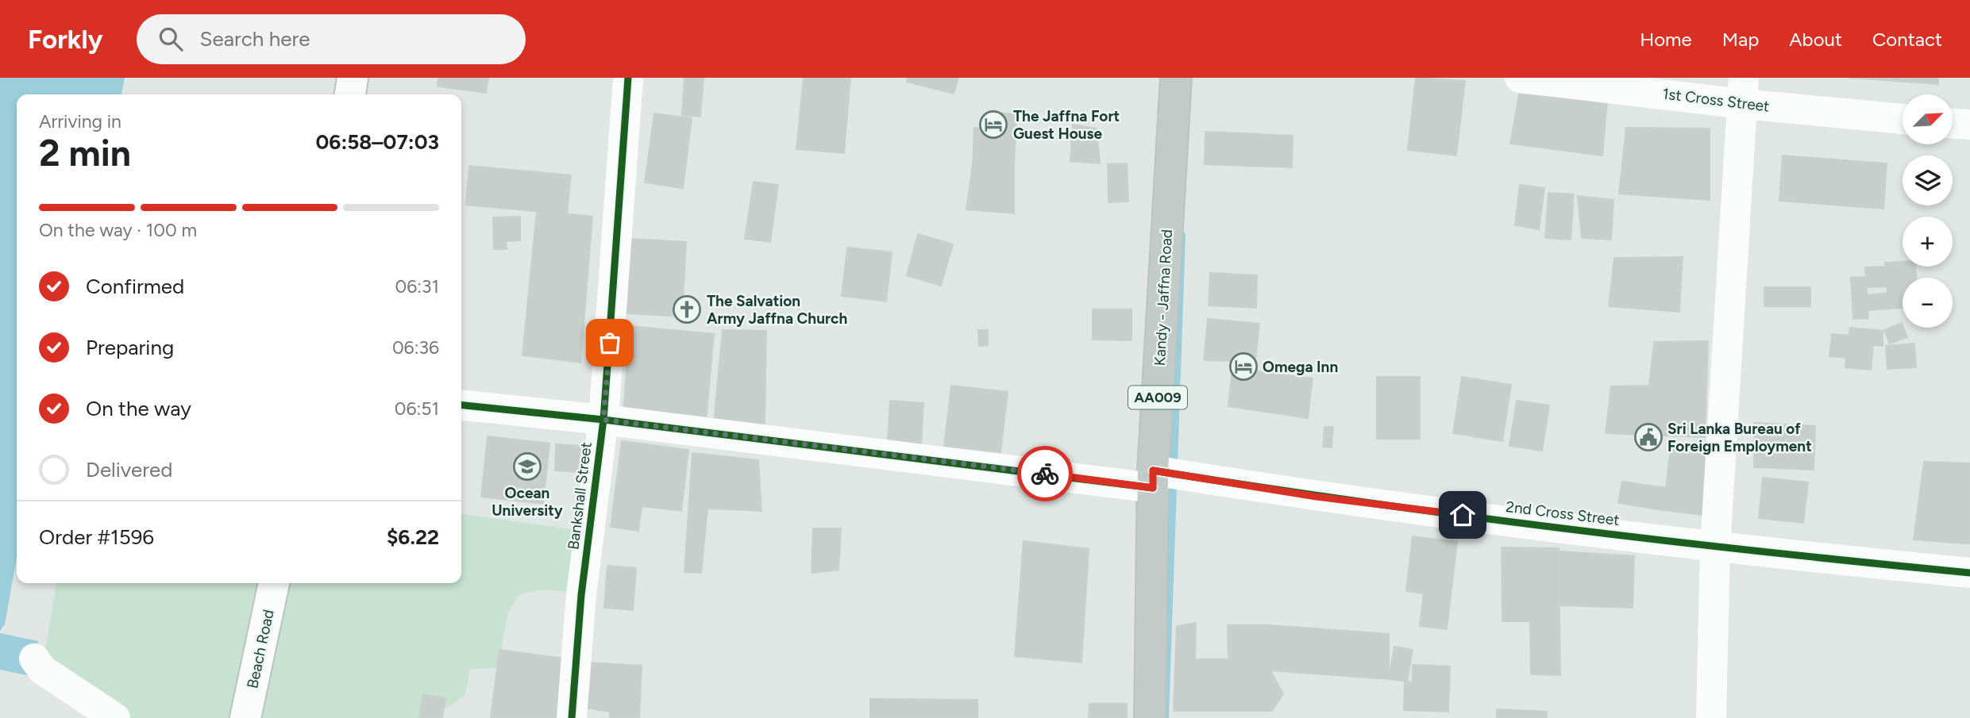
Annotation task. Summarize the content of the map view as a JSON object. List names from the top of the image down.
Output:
{
  "streets": {
    "highway": ["Kandy - Jaffna Road", "AA009"],
    "street": [
      "1st Cross Street",
      "Bankshall Street",
      "2nd Cross Street",
      "Beach Road"
    ]
  },
  "crossings": [
    ["Kandy - Jaffna Road", "2nd Cross Street"],
    ["Bankshall Street", "2nd Cross Street"]
  ],
  "places": {
    "hotel": ["The Jaffna Fort Guest House", "Omega Inn"],
    "church": ["The Salvation Army Jaffna Church"],
    "public building": ["Sri Lanka Bureau of Foreign Employment"],
    "school or university": ["Ocean University"]
  },
  "north": "top right",
  "page": {
    "header": "Forkly",
    "search": "Search here",
    "nav": [
      "Home",
      "Map",
      "About",
      "Contact"
    ],
    "map_buttons": ["+", "−"],
    "heading": ["2 min", "Arriving in", "06:58–07:03"],
    "panel": ["Order #1596", "$6.22"],
    "bar": "On the way · 100 m",
    "list": [
      ["Confirmed", "06:31"],
      ["Preparing", "06:36"],
      ["On the way", "06:51"],
      "Delivered"
    ]
  }
}
